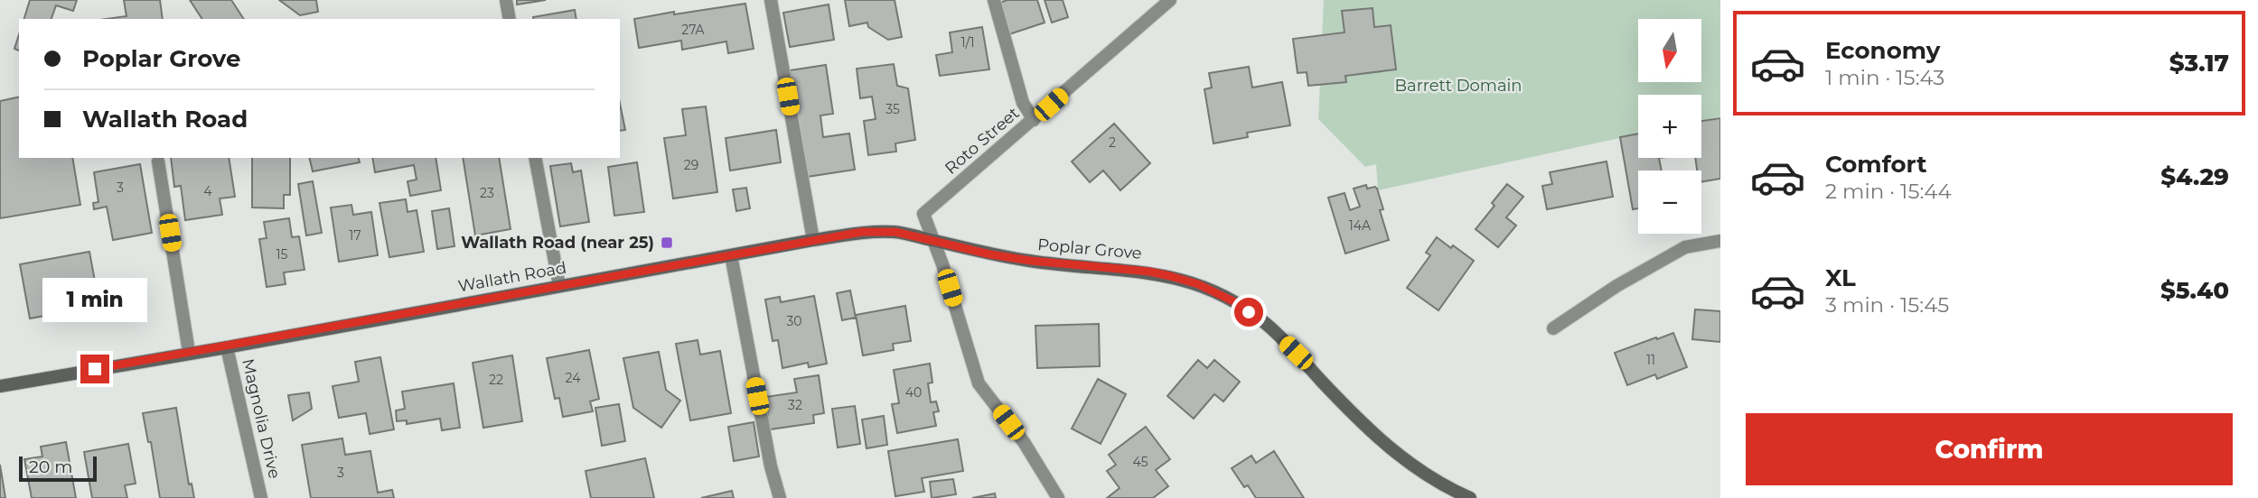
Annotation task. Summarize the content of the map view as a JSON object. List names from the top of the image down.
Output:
{
  "streets": {
    "street": [
      "Roto Street",
      "Poplar Grove",
      "Wallath Road",
      "Magnolia Drive"
    ]
  },
  "crossings": [
    ["Roto Street", "Poplar Grove"],
    ["Roto Street", "Wallath Road"],
    ["Poplar Grove", "Wallath Road"],
    ["Wallath Road", "Magnolia Drive"]
  ],
  "parks": ["Barrett Domain"],
  "places": {
    "transit": ["Wallath Road (near 25)"]
  },
  "house_numbers": [
    "27A",
    "1/1",
    "35",
    "2",
    "29",
    "3",
    "4",
    "23",
    "14A",
    "17",
    "15",
    "30",
    "11",
    "24",
    "22",
    "40",
    "32",
    "45",
    "3"
  ],
  "scale_bar": "20 m",
  "north": "bottom",
  "page": {
    "list": [
      {
        "name": "Economy",
        "note": "1 min · 15:43",
        "value": "$3.17"
      },
      {
        "name": "Comfort",
        "note": "2 min · 15:44",
        "value": "$4.29"
      },
      {
        "name": "XL",
        "note": "3 min · 15:45",
        "value": "$5.40"
      }
    ],
    "map_buttons": ["+", "−"],
    "banner": ["Poplar Grove", "Wallath Road"],
    "bubble": "1 min",
    "buttons": "Confirm",
    "scale": "20 m"
  }
}
